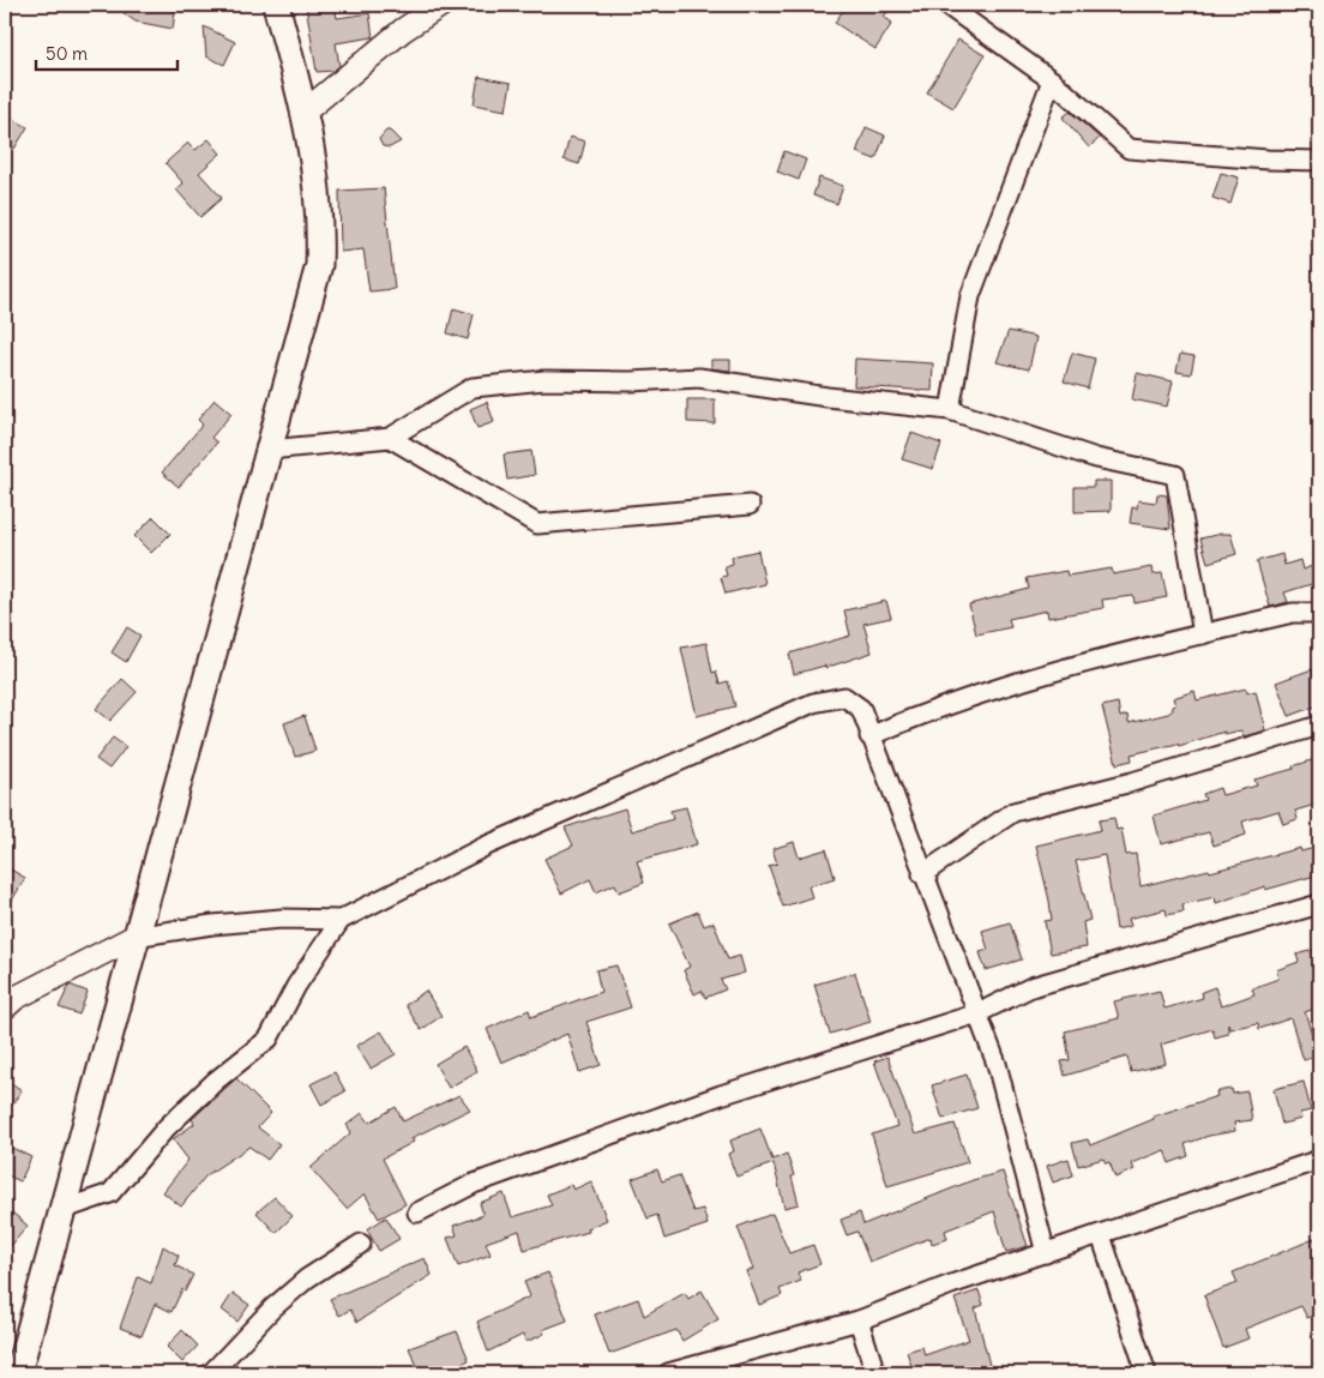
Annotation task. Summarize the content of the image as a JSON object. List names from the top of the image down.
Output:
{
  "scale_bar": "50 m"
}
